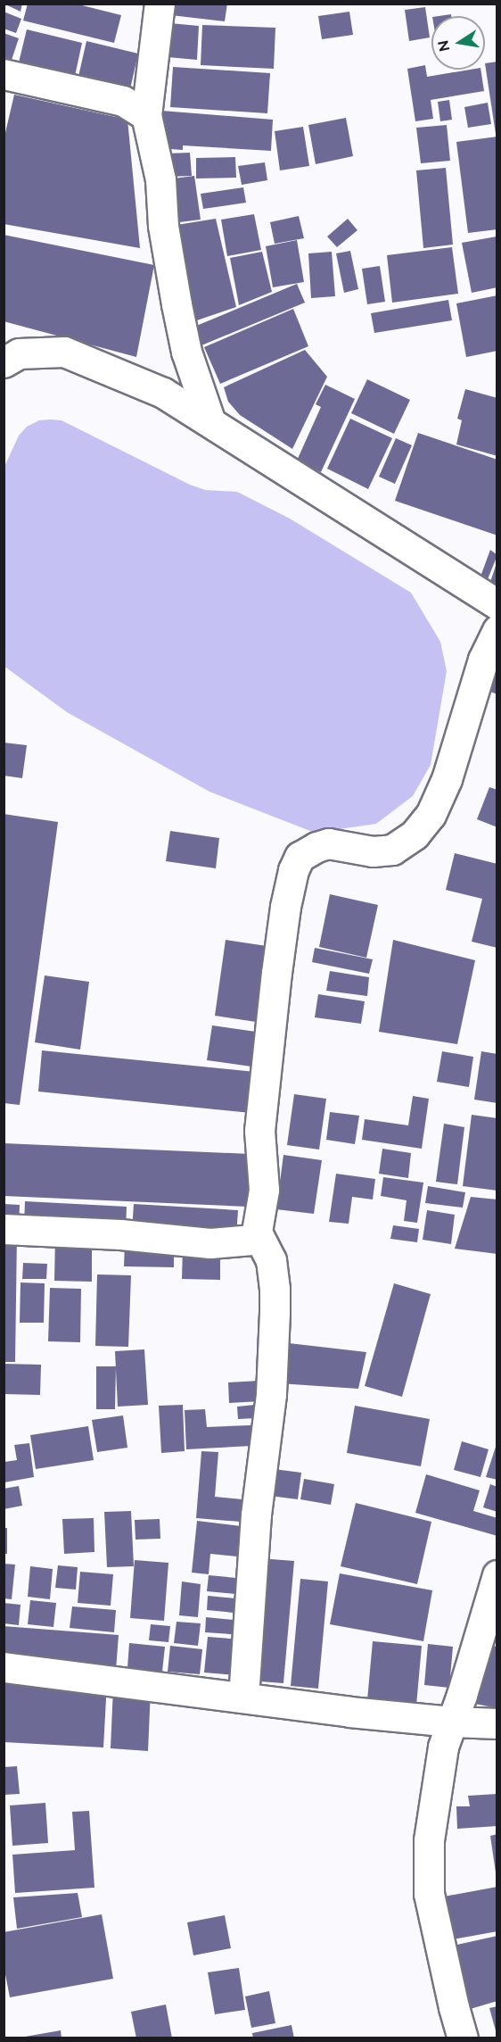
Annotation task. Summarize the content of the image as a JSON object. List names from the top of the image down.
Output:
{
  "north": "left"
}
